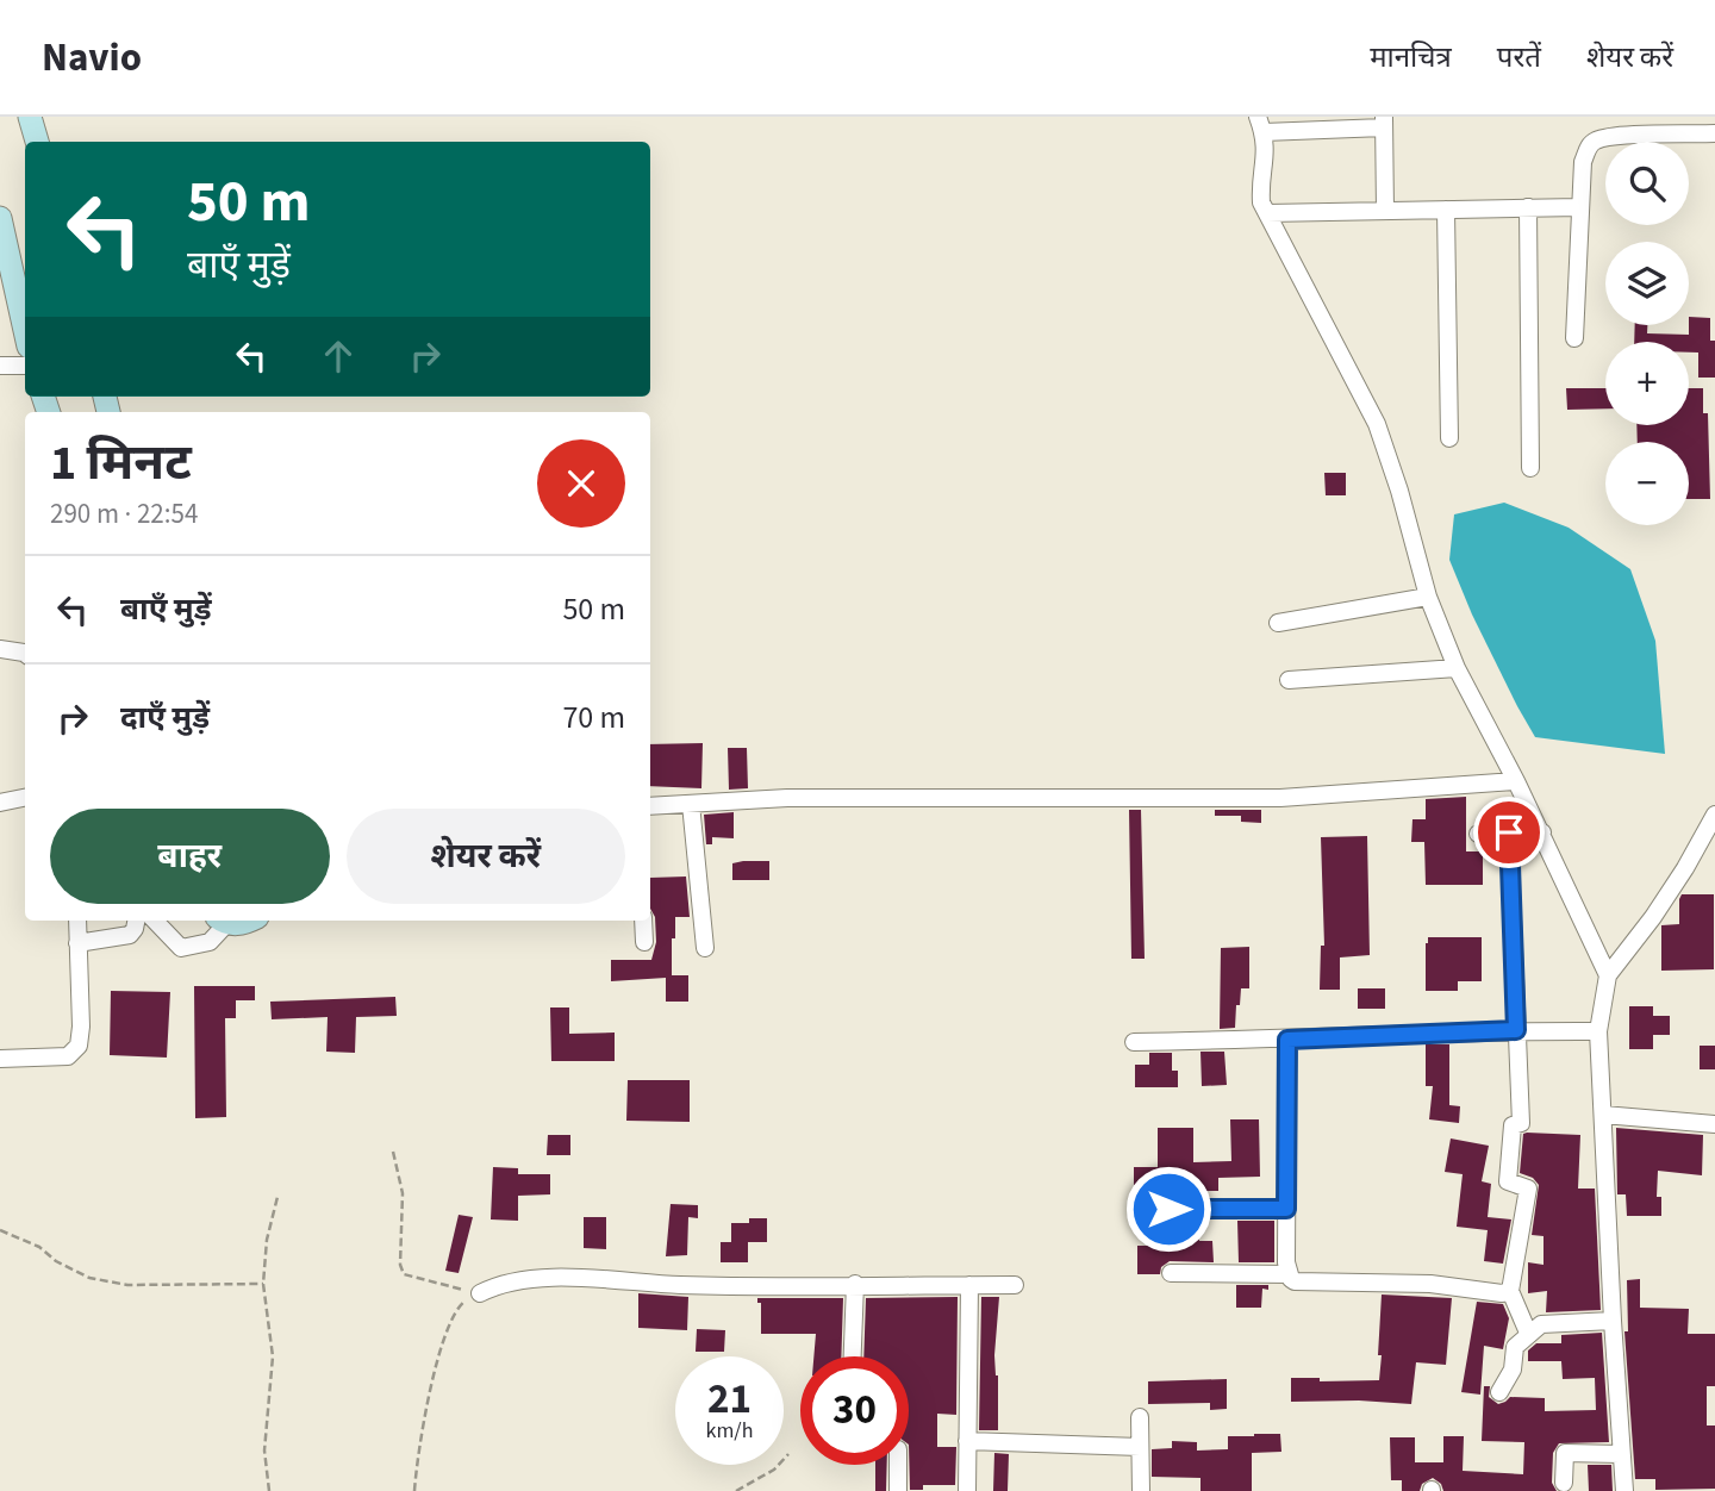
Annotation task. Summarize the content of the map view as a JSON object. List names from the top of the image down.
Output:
{
  "page": {
    "header": "Navio",
    "nav": ["मानचित्र", "परतें", "शेयर करें"],
    "map_buttons": ["+", "−"],
    "turn": ["50 m", "बाएँ मुड़ें"],
    "heading": ["1 मिनट", "290 m · 22:54"],
    "list": [
      {
        "name": "बाएँ मुड़ें",
        "value": "50 m"
      },
      {
        "name": "दाएँ मुड़ें",
        "value": "70 m"
      }
    ],
    "buttons": ["बाहर", "शेयर करें"],
    "speed": "21 km/h",
    "limit": "30"
  }
}
